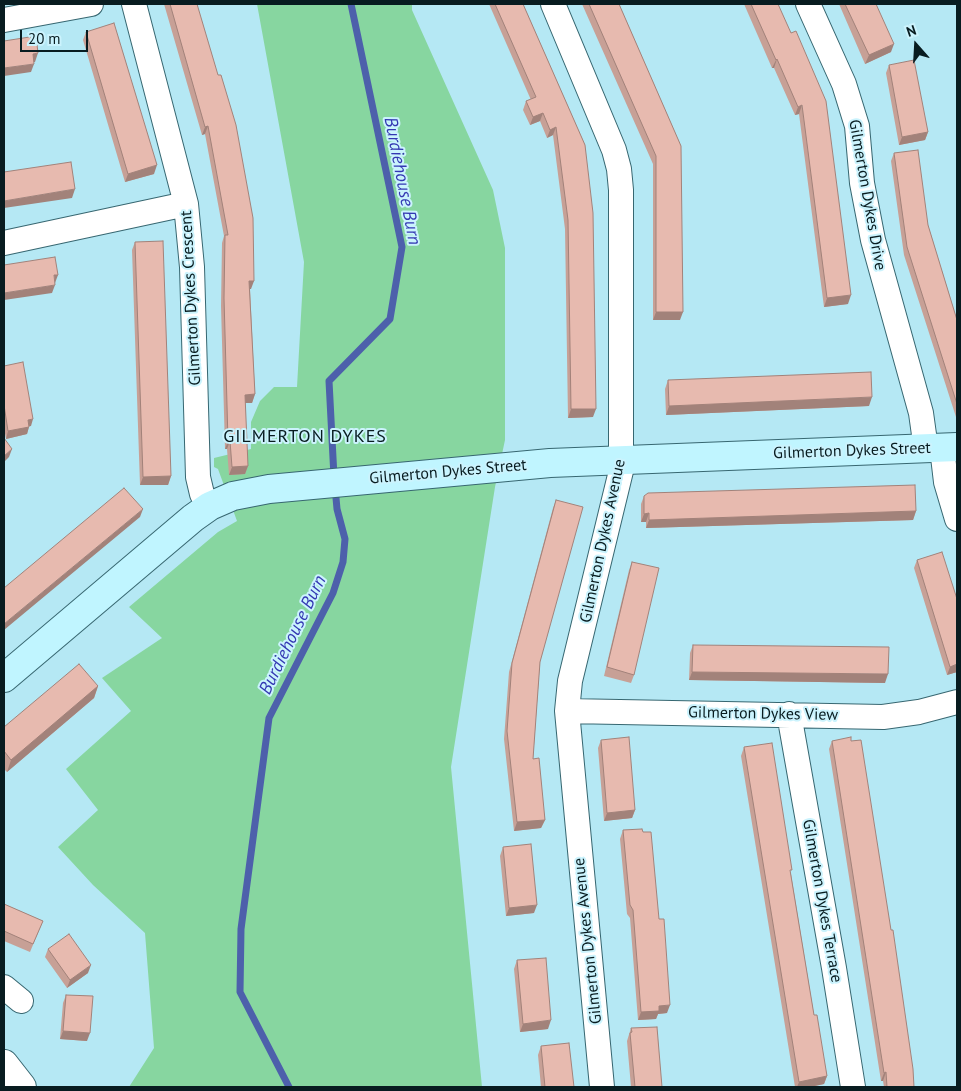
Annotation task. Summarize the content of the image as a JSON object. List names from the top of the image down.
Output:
{
  "streets": {
    "main road": ["Gilmerton Dykes Street"],
    "street": [
      "Gilmerton Dykes Drive",
      "Gilmerton Dykes Crescent",
      "Gilmerton Dykes Avenue",
      "Gilmerton Dykes View",
      "Gilmerton Dykes Terrace"
    ]
  },
  "crossings": [
    ["Gilmerton Dykes Drive", "Gilmerton Dykes Street"],
    ["Gilmerton Dykes Crescent", "Gilmerton Dykes Street"],
    ["Gilmerton Dykes Street", "Gilmerton Dykes Avenue"],
    ["Gilmerton Dykes Avenue", "Gilmerton Dykes View"],
    ["Gilmerton Dykes View", "Gilmerton Dykes Terrace"]
  ],
  "districts": ["GILMERTON DYKES"],
  "water": ["Burdiehouse Burn"],
  "scale_bar": "20 m",
  "north": "top"
}
